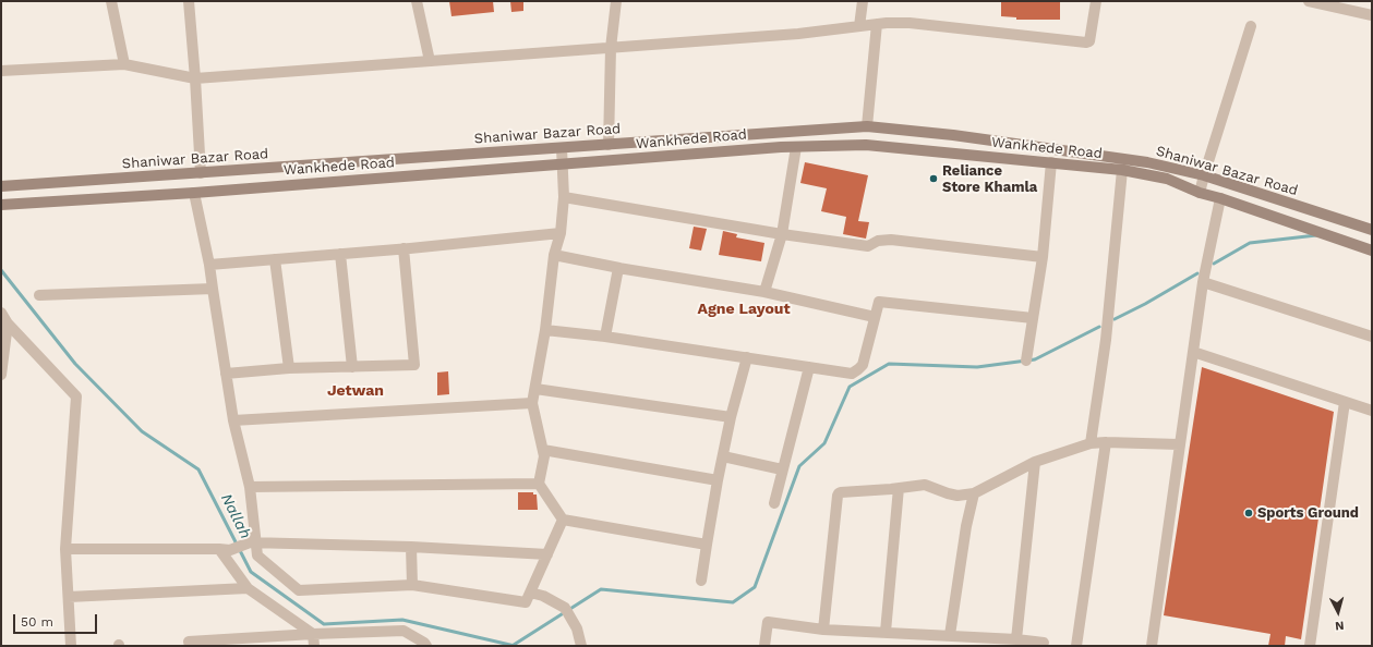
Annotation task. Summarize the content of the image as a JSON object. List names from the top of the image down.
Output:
{
  "streets": {
    "main road": ["Shaniwar Bazar Road", "Wankhede Road"]
  },
  "districts": ["Agne Layout", "Jetwan"],
  "water": ["Nallah"],
  "places": ["Reliance Store Khamla", "Sports Ground"],
  "scale_bar": "50 m",
  "north": "bottom"
}
